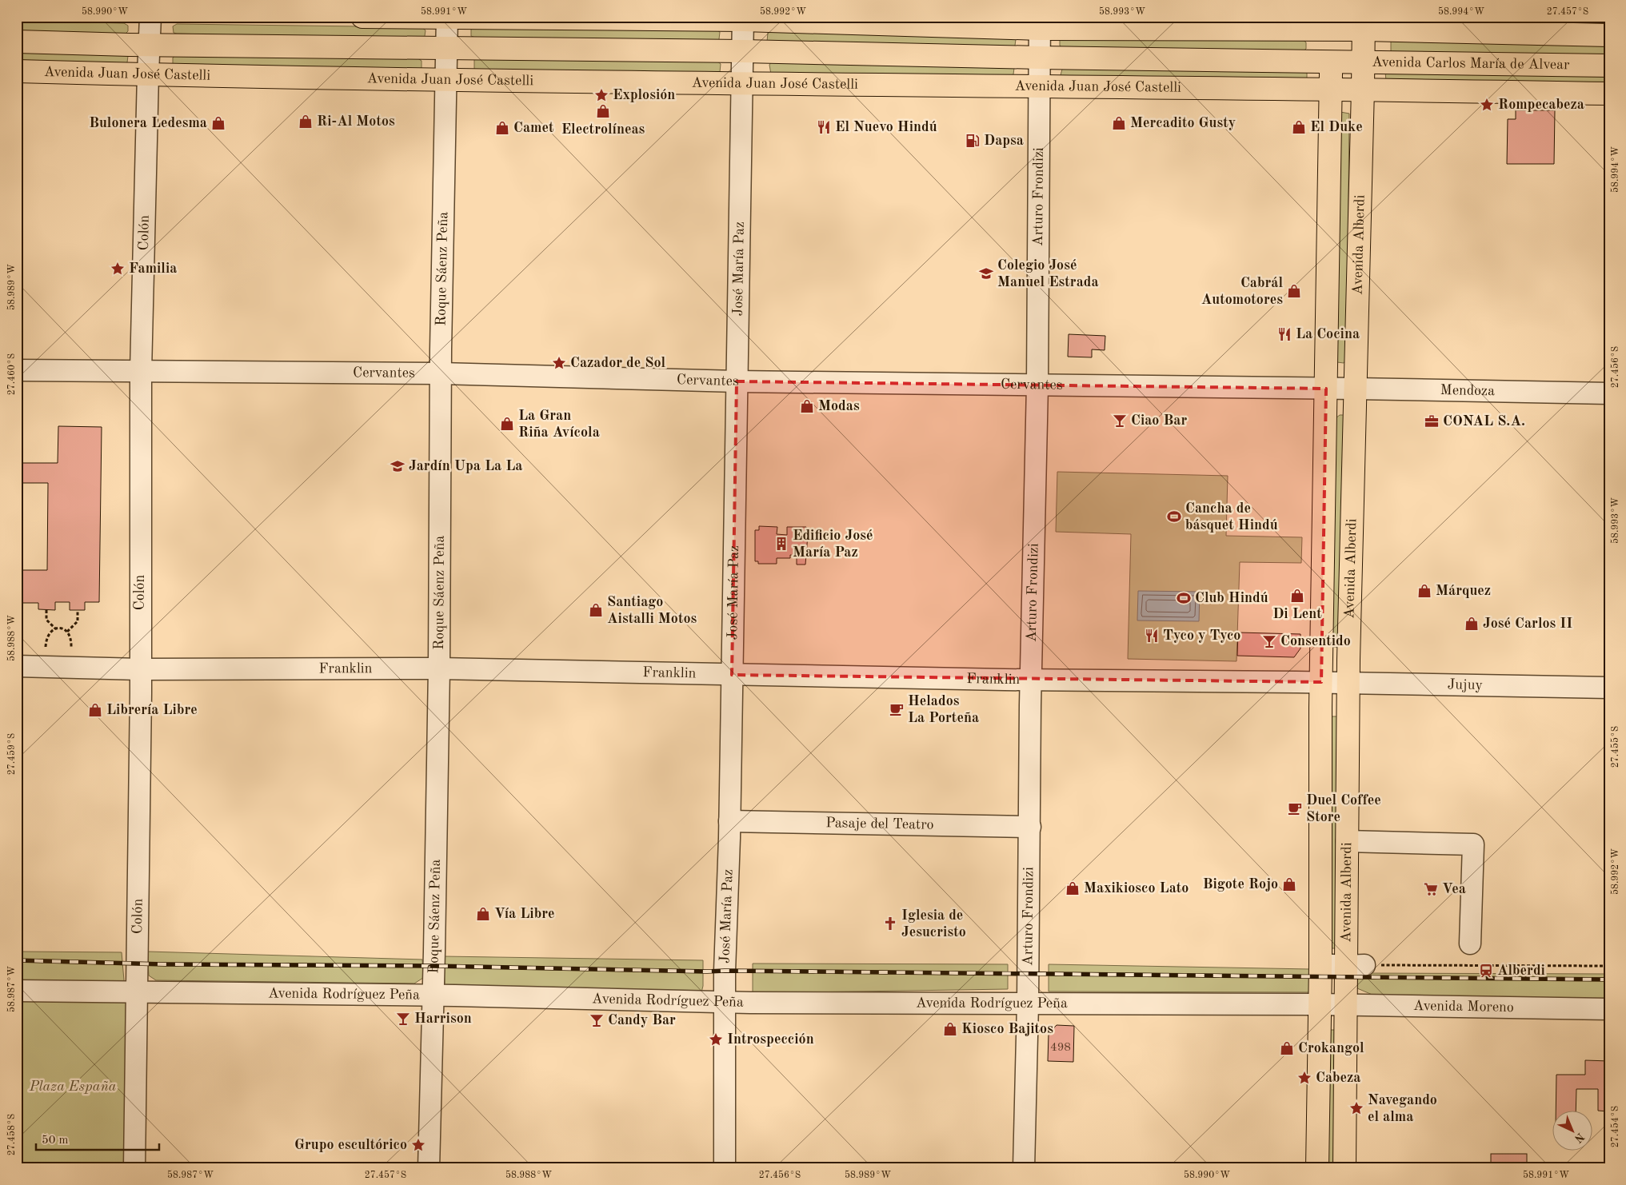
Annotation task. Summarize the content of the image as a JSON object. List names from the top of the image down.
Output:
{
  "streets": {
    "main road": ["Avenida Carlos María de Alvear", "Avenida Juan José Castelli", "Avenida Alberdi"],
    "street": [
      "Arturo Frondizi",
      "Colón",
      "Roque Sáenz Peña",
      "José María Paz",
      "Cervantes",
      "Mendoza",
      "Franklin",
      "Jujuy",
      "Pasaje del Teatro",
      "Avenida Rodríguez Peña",
      "Avenida Moreno"
    ]
  },
  "crossings": [
    ["Avenida Carlos María de Alvear", "Avenida Juan José Castelli"],
    ["Avenida Carlos María de Alvear", "Avenida Alberdi"],
    ["Avenida Juan José Castelli", "Arturo Frondizi"],
    ["Avenida Juan José Castelli", "Colón"],
    ["Avenida Juan José Castelli", "Avenida Alberdi"],
    ["Avenida Juan José Castelli", "Roque Sáenz Peña"],
    ["Avenida Juan José Castelli", "José María Paz"],
    ["Arturo Frondizi", "Cervantes"],
    ["Arturo Frondizi", "Franklin"],
    ["Arturo Frondizi", "Pasaje del Teatro"],
    ["Arturo Frondizi", "Avenida Rodríguez Peña"],
    ["Colón", "Cervantes"],
    ["Colón", "Franklin"],
    ["Colón", "Avenida Rodríguez Peña"],
    ["Avenida Alberdi", "Cervantes"],
    ["Avenida Alberdi", "Mendoza"],
    ["Avenida Alberdi", "Franklin"],
    ["Avenida Alberdi", "Jujuy"],
    ["Avenida Alberdi", "Avenida Rodríguez Peña"],
    ["Avenida Alberdi", "Avenida Moreno"],
    ["Roque Sáenz Peña", "Cervantes"],
    ["Roque Sáenz Peña", "Franklin"],
    ["Roque Sáenz Peña", "Avenida Rodríguez Peña"],
    ["José María Paz", "Cervantes"],
    ["José María Paz", "Franklin"],
    ["José María Paz", "Pasaje del Teatro"],
    ["José María Paz", "Avenida Rodríguez Peña"],
    ["Cervantes", "Mendoza"],
    ["Franklin", "Jujuy"],
    ["Avenida Rodríguez Peña", "Avenida Moreno"]
  ],
  "parks": ["Plaza España"],
  "places": {
    "place": [
      "Explosión",
      "Rompecabeza",
      "Familia",
      "Cazador de Sol",
      "Introspección",
      "Cabeza",
      "Navegando el alma",
      "Grupo escultórico"
    ],
    "shop": [
      "Electrolíneas",
      "Ri-Al Motos",
      "Bulonera Ledesma",
      "Mercadito Gusty",
      "El Duke",
      "Camet",
      "Cabrál Automotores",
      "Modas",
      "La Gran Riña Avícola",
      "Márquez",
      "Di Lent",
      "Santiago Aistalli Motos",
      "José Carlos II",
      "Librería Libre",
      "Bigote Rojo",
      "Maxikiosco Lato",
      "Vía Libre",
      "Kiosco Bajitos",
      "Crokangol"
    ],
    "restaurant": ["El Nuevo Hindú", "La Cocina", "Tyco y Tyco"],
    "fuel station": ["Dapsa"],
    "school or university": ["Colegio José Manuel Estrada", "Jardín Upa La La"],
    "bar": [
      "Ciao Bar",
      "Consentido",
      "Harrison",
      "Candy Bar"
    ],
    "office": ["CONAL S.A."],
    "sports": ["Cancha de básquet Hindú", "Club Hindú"],
    "building": ["Edificio José María Paz"],
    "cafe": ["Helados La Porteña", "Duel Coffee Store"],
    "supermarket": ["Vea"],
    "church": ["Iglesia de Jesucristo"],
    "station": ["Alberdi"]
  },
  "house_numbers": ["498"],
  "scale_bar": "50 m",
  "north": "bottom right",
  "coordinates": [
    "58.990°W",
    "58.991°W",
    "58.992°W",
    "58.993°W",
    "58.994°W",
    "27.457°S",
    "58.989°W",
    "27.456°S",
    "27.460°S",
    "58.988°W",
    "27.455°S",
    "27.459°S",
    "58.987°W",
    "27.454°S",
    "27.458°S"
  ]
}
